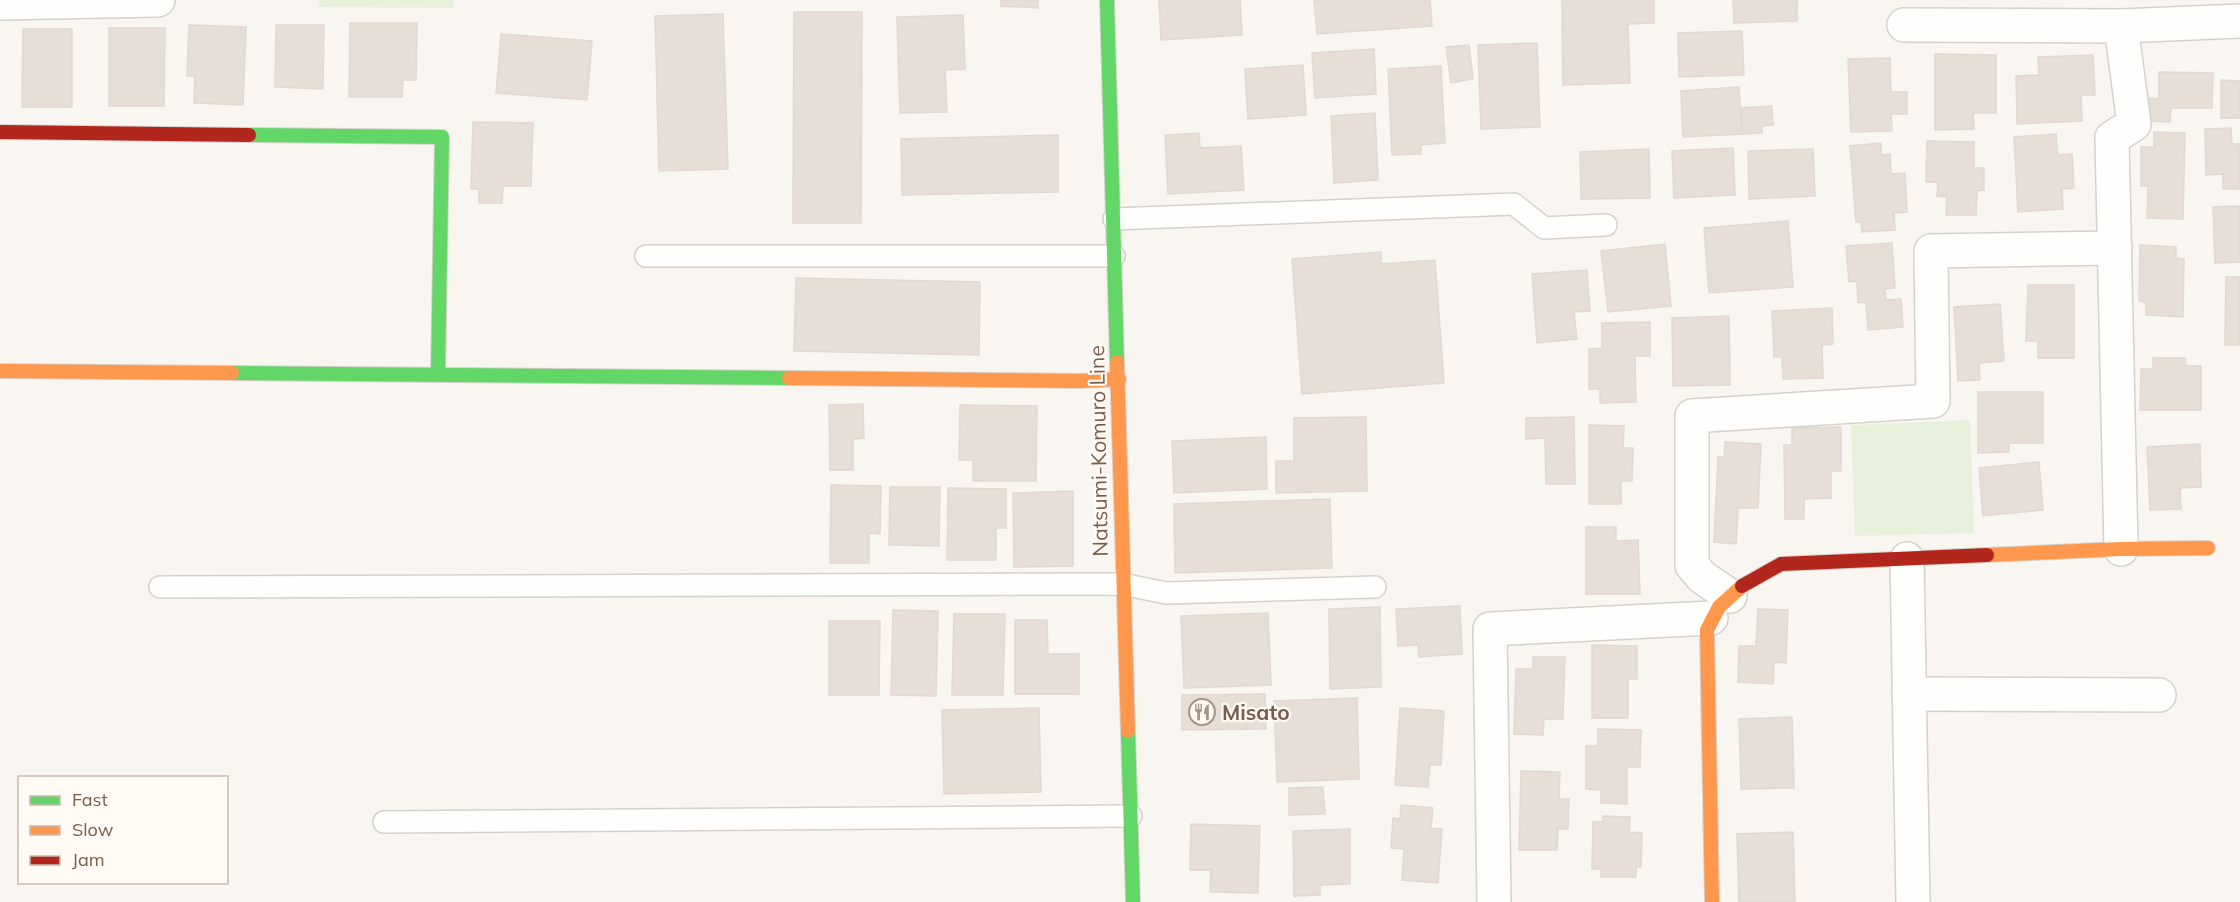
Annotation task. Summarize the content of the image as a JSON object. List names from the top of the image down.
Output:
{
  "streets": {
    "street": ["Natsumi-Komuro Line"]
  },
  "places": {
    "restaurant": ["Misato"]
  },
  "legend": ["Fast", "Slow", "Jam"]
}
